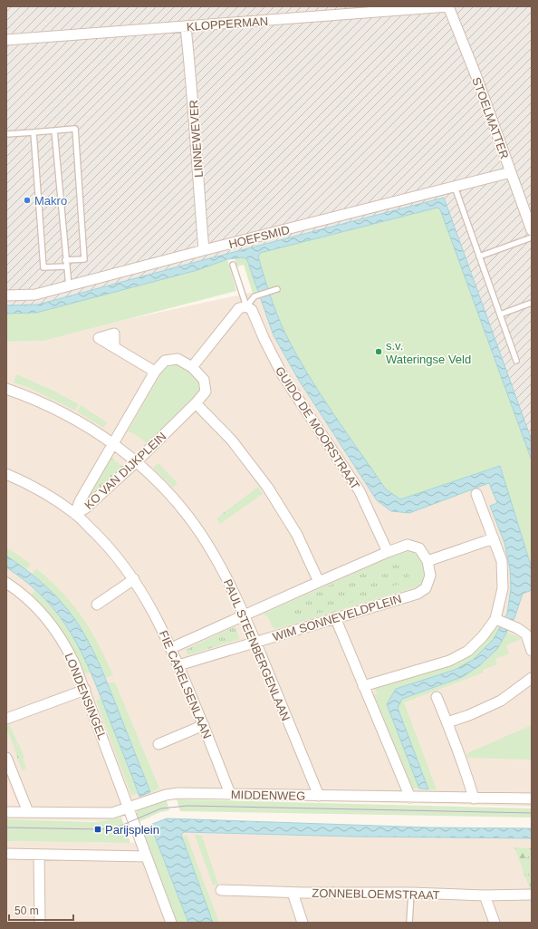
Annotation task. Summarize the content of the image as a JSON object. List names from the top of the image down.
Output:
{
  "streets": {
    "street": [
      "KLOPPERMAN",
      "STOELMATTER",
      "LINNEWEVER",
      "HOEFSMID",
      "GUIDO DE MOORSTRAAT",
      "KO VAN DIJKPLEIN",
      "WIM SONNEVELDPLEIN",
      "PAUL STEENBERGENLAAN",
      "FIE CARELSENLAAN",
      "LONDENSINGEL",
      "MIDDENWEG",
      "ZONNEBLOEMSTRAAT"
    ]
  },
  "crossings": [
    ["KLOPPERMAN", "STOELMATTER"],
    ["KLOPPERMAN", "LINNEWEVER"],
    ["STOELMATTER", "HOEFSMID"],
    ["LINNEWEVER", "HOEFSMID"],
    ["KO VAN DIJKPLEIN", "PAUL STEENBERGENLAAN"],
    ["KO VAN DIJKPLEIN", "FIE CARELSENLAAN"],
    ["WIM SONNEVELDPLEIN", "PAUL STEENBERGENLAAN"],
    ["WIM SONNEVELDPLEIN", "FIE CARELSENLAAN"],
    ["PAUL STEENBERGENLAAN", "MIDDENWEG"],
    ["FIE CARELSENLAAN", "MIDDENWEG"],
    ["LONDENSINGEL", "MIDDENWEG"]
  ],
  "places": {
    "other": ["Makro", "s.v. Wateringse Veld"],
    "transit": ["Parijsplein"]
  },
  "scale_bar": "50 m"
}
